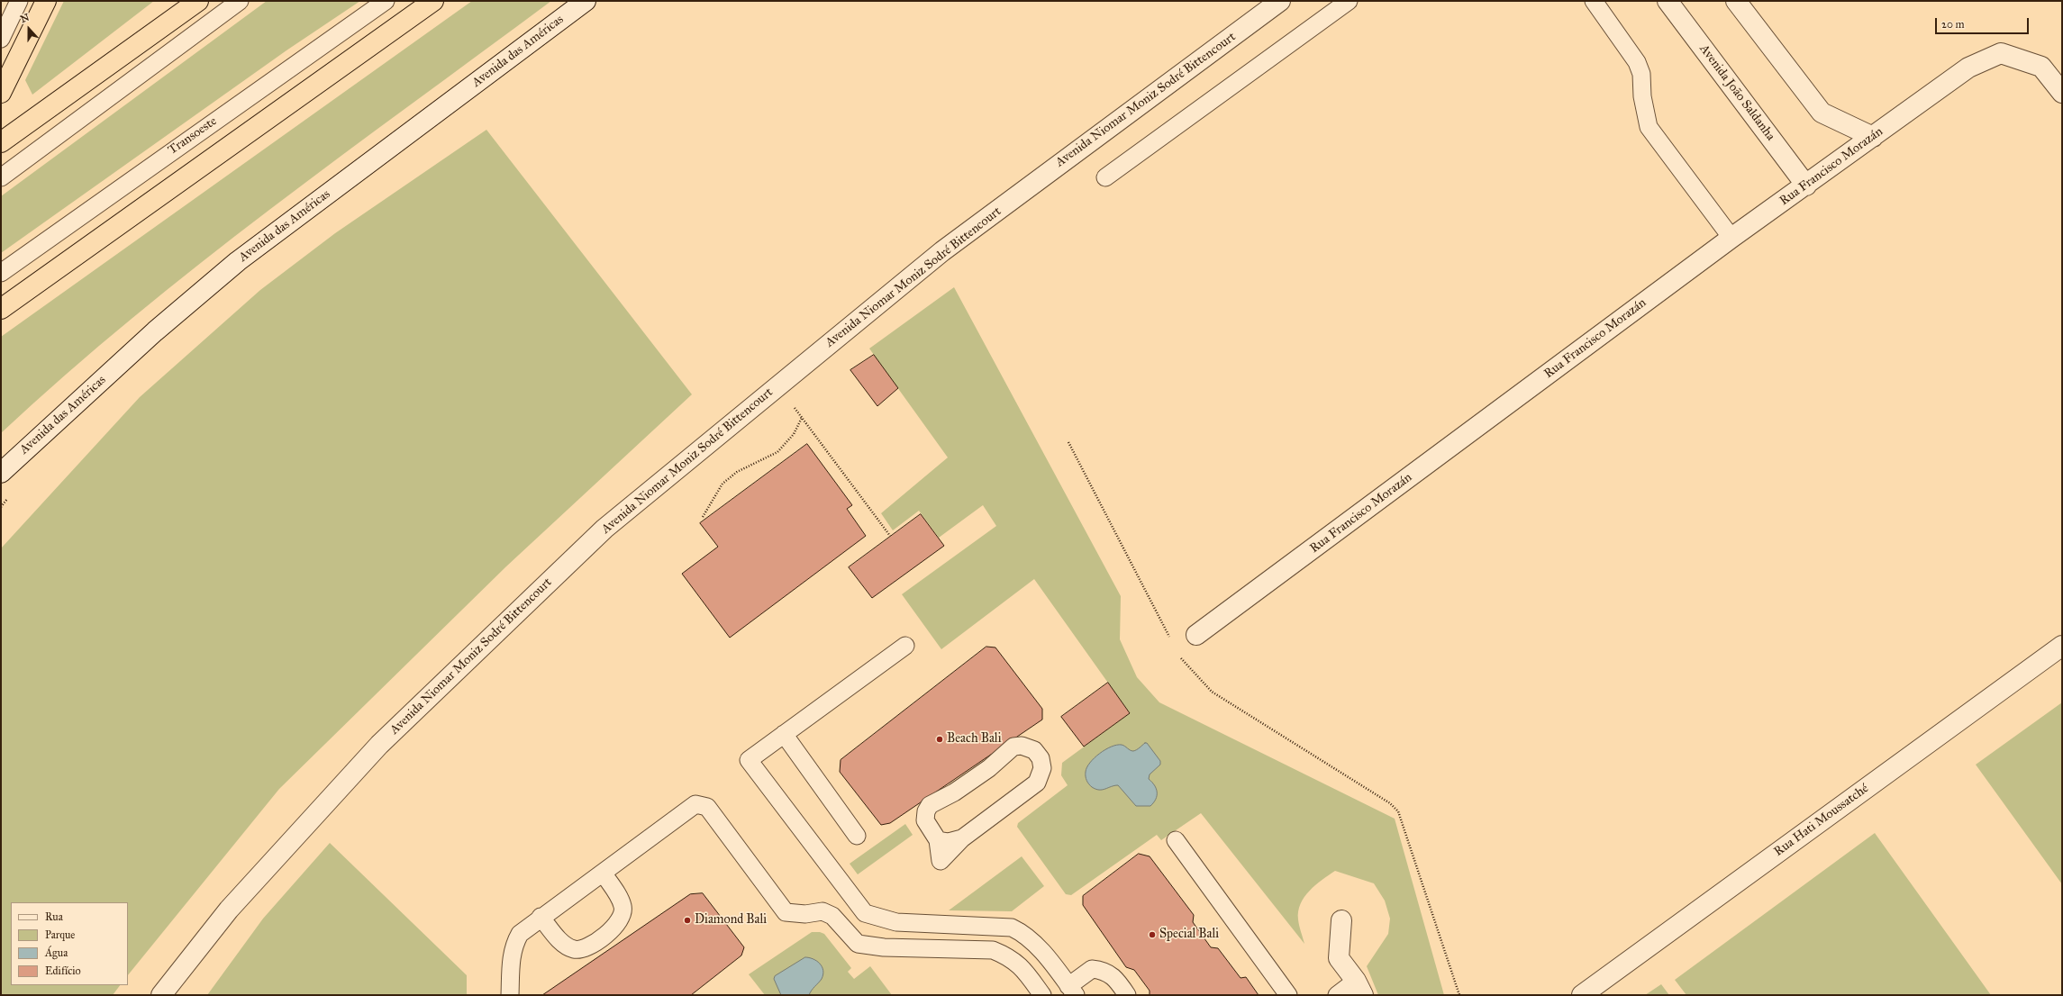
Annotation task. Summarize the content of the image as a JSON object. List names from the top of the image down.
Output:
{
  "streets": {
    "street": [
      "Avenida das Américas",
      "Avenida João Saldanha",
      "Avenida Niomar Moniz Sodré Bittencourt",
      "Rua Francisco Morazán",
      "Rua Hati Moussatché"
    ],
    "lane": ["Transoeste"]
  },
  "crossings": [
    ["Avenida João Saldanha", "Rua Francisco Morazán"]
  ],
  "places": ["Beach Bali", "Diamond Bali", "Special Bali"],
  "legend": [
    "Rua",
    "Parque",
    "Água",
    "Edifício"
  ],
  "scale_bar": "20 m",
  "north": "top"
}
